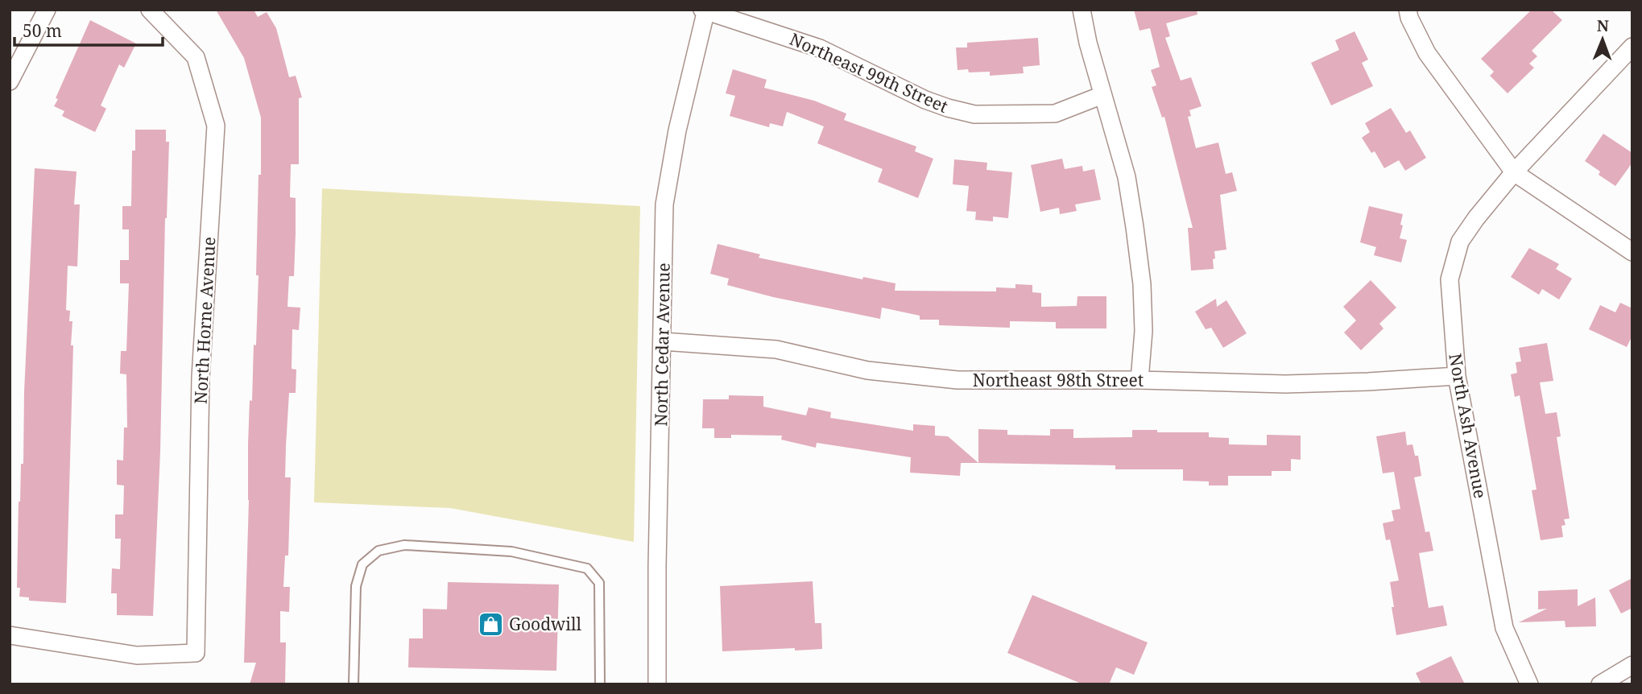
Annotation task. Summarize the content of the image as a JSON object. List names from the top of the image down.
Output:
{
  "streets": {
    "street": [
      "Northeast 99th Street",
      "North Horne Avenue",
      "North Cedar Avenue",
      "Northeast 98th Street",
      "North Ash Avenue"
    ]
  },
  "crossings": [
    ["Northeast 99th Street", "North Cedar Avenue"],
    ["North Cedar Avenue", "Northeast 98th Street"],
    ["Northeast 98th Street", "North Ash Avenue"]
  ],
  "places": {
    "shop": ["Goodwill"]
  },
  "scale_bar": "50 m",
  "north": "top"
}
